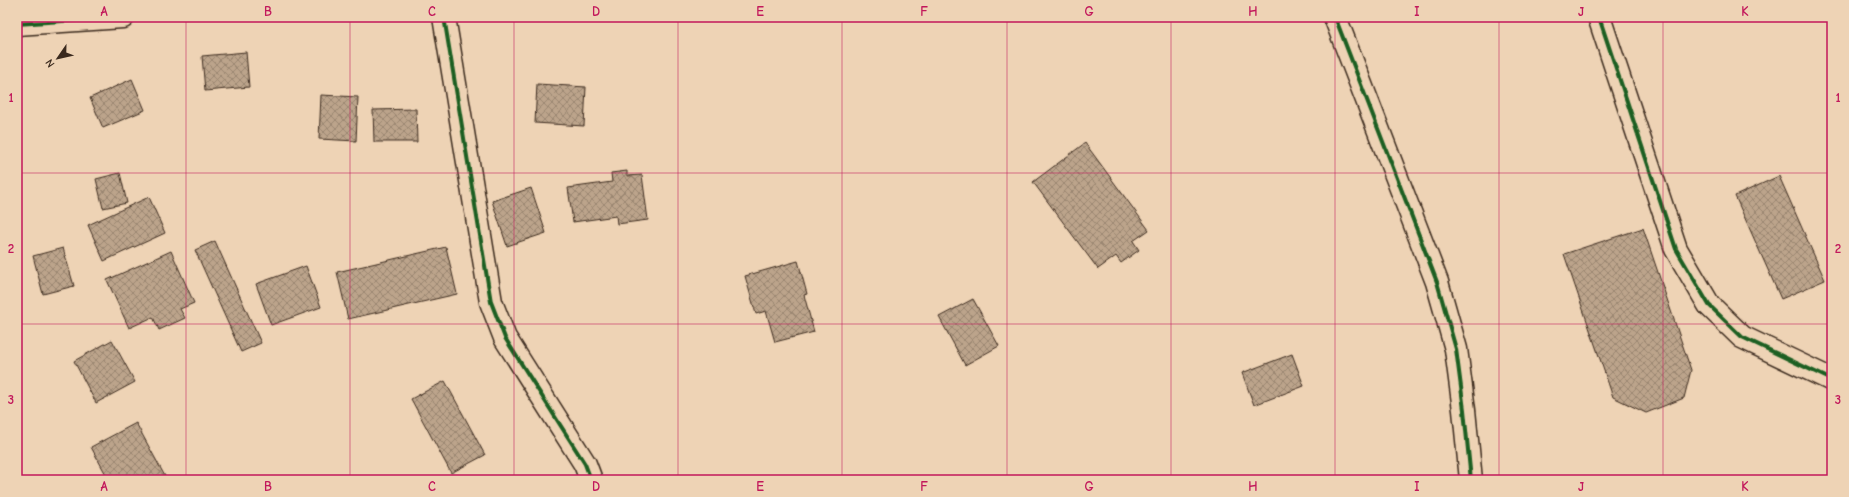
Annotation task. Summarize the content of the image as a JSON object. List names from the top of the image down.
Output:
{
  "north": "bottom left",
  "grid": {
    "columns": [
      "A",
      "B",
      "C",
      "D",
      "E",
      "F",
      "G",
      "H",
      "I",
      "J",
      "K"
    ],
    "rows": ["1", "2", "3"]
  }
}
